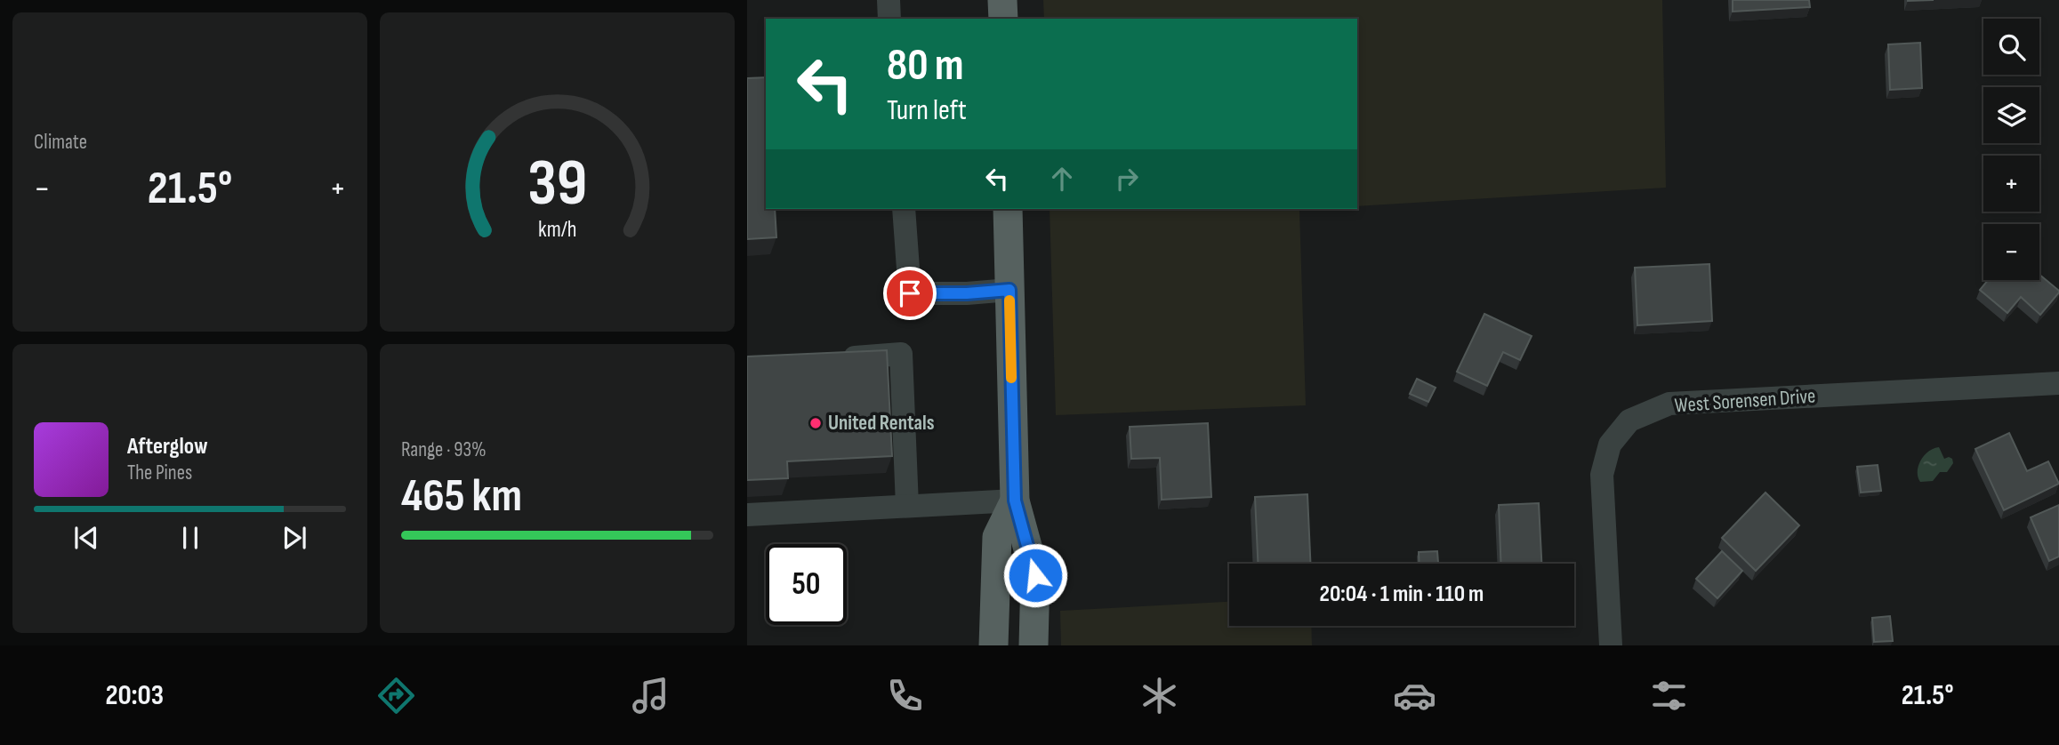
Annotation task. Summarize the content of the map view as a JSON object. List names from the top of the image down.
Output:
{
  "streets": {
    "street": ["West Sorensen Drive"]
  },
  "places": ["United Rentals"],
  "page": {
    "tile": [
      "Climate",
      ["Range · 93%", "465 km"]
    ],
    "map_buttons": ["+", "−"],
    "turn": ["80 m", "Turn left"],
    "heat": ["−", "21.5°", "+"],
    "song": ["Afterglow", "The Pines"],
    "limit": "50",
    "trip": "20:04 · 1 min · 110 m",
    "tabs": ["20:03", "21.5°"],
    "gauge": ["39", "km/h"]
  }
}
